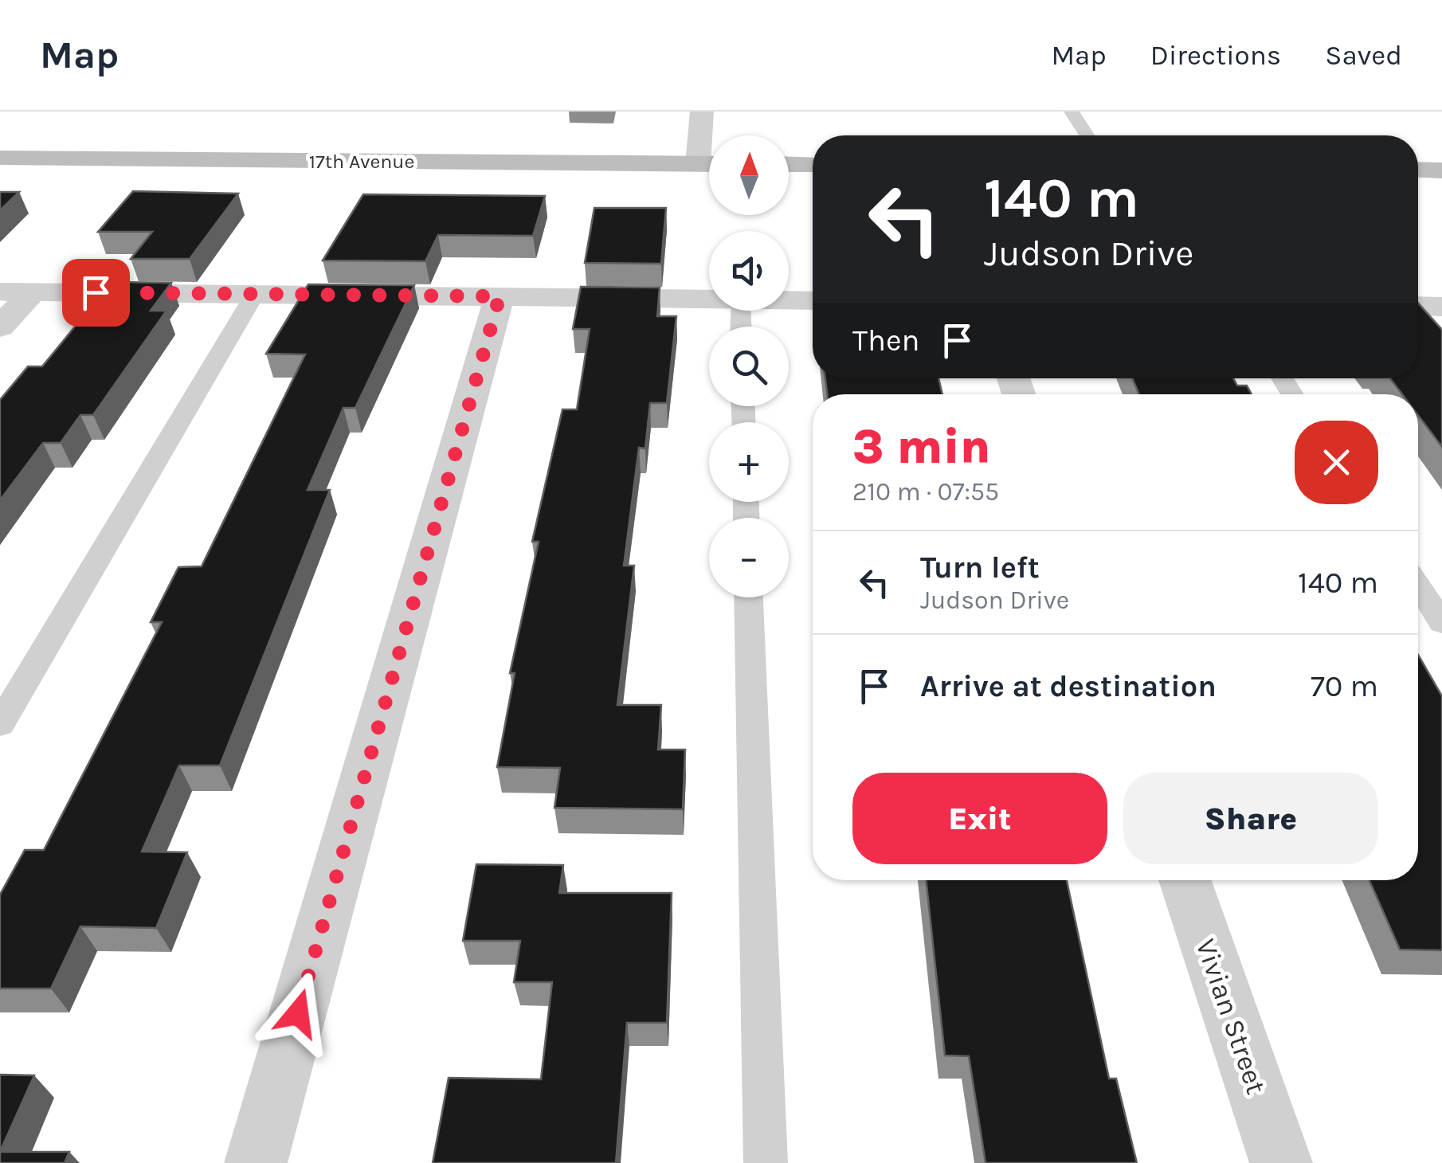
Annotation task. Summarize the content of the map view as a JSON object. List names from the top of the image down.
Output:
{
  "streets": {
    "main road": ["17th Avenue"],
    "street": ["Vivian Street"]
  },
  "north": "top",
  "page": {
    "header": "Map",
    "nav": ["Map", "Directions", "Saved"],
    "map_buttons": ["+", "−"],
    "turn": ["140 m", "Judson Drive"],
    "then": "Then",
    "heading": ["3 min", "210 m · 07:55"],
    "list": [
      {
        "name": "Turn left",
        "note": "Judson Drive",
        "value": "140 m"
      },
      {
        "name": "Arrive at destination",
        "value": "70 m"
      }
    ],
    "buttons": ["Exit", "Share"]
  }
}
